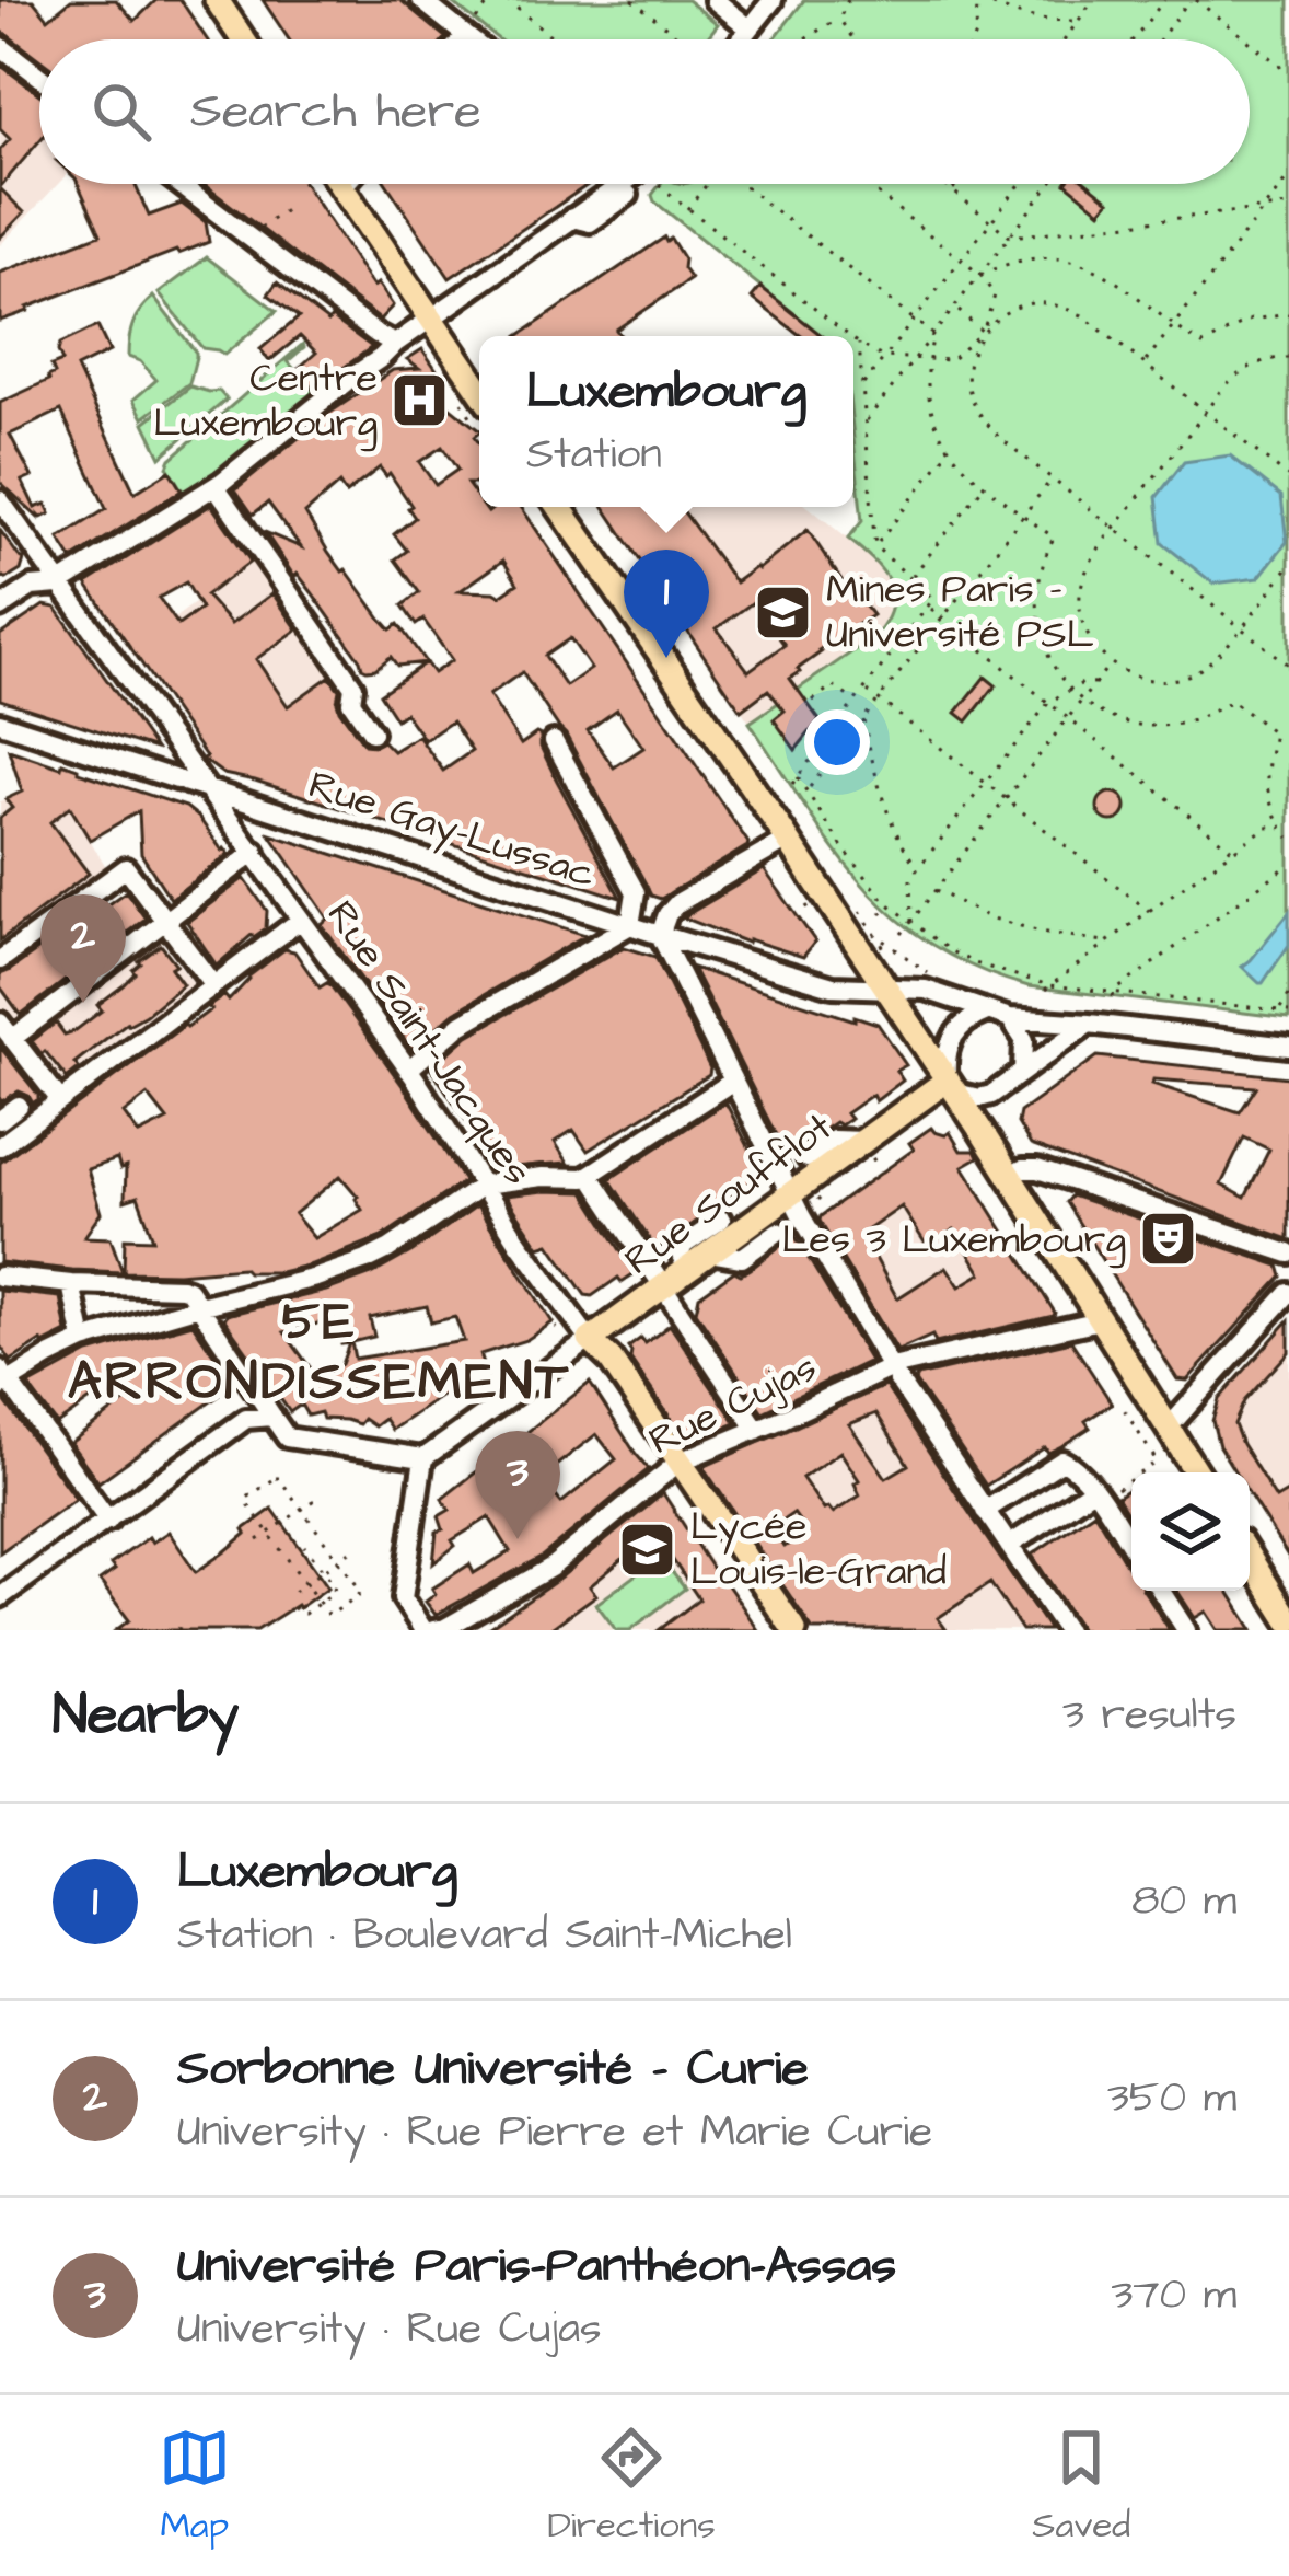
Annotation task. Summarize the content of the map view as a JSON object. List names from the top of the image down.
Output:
{
  "streets": {
    "main road": ["Rue Saint-Jacques", "Rue Soufflot"],
    "street": ["Rue Gay-Lussac", "Rue Cujas"]
  },
  "crossings": [
    ["Rue Gay-Lussac", "Rue Saint-Jacques"],
    ["Rue Gay-Lussac", "Rue Soufflot"],
    ["Rue Saint-Jacques", "Rue Soufflot"],
    ["Rue Saint-Jacques", "Rue Cujas"]
  ],
  "districts": ["5E ARRONDISSEMENT"],
  "places": {
    "hospital": ["Centre Luxembourg"],
    "school or university": ["Mines Paris - Université PSL", "Lycée Louis-le-Grand"],
    "theatre": ["Les 3 Luxembourg"]
  },
  "page": {
    "search": "Search here",
    "popup": ["Luxembourg", "Station"],
    "pins": ["1", "2", "3"],
    "heading": ["Nearby", "3 results"],
    "list": [
      {
        "mark": "1",
        "name": "Luxembourg",
        "note": "Station · Boulevard Saint-Michel",
        "value": "80 m"
      },
      {
        "mark": "2",
        "name": "Sorbonne Université - Curie",
        "note": "University · Rue Pierre et Marie Curie",
        "value": "350 m"
      },
      {
        "mark": "3",
        "name": "Université Paris-Panthéon-Assas",
        "note": "University · Rue Cujas",
        "value": "370 m"
      }
    ],
    "nav": ["Map", "Directions", "Saved"]
  }
}
